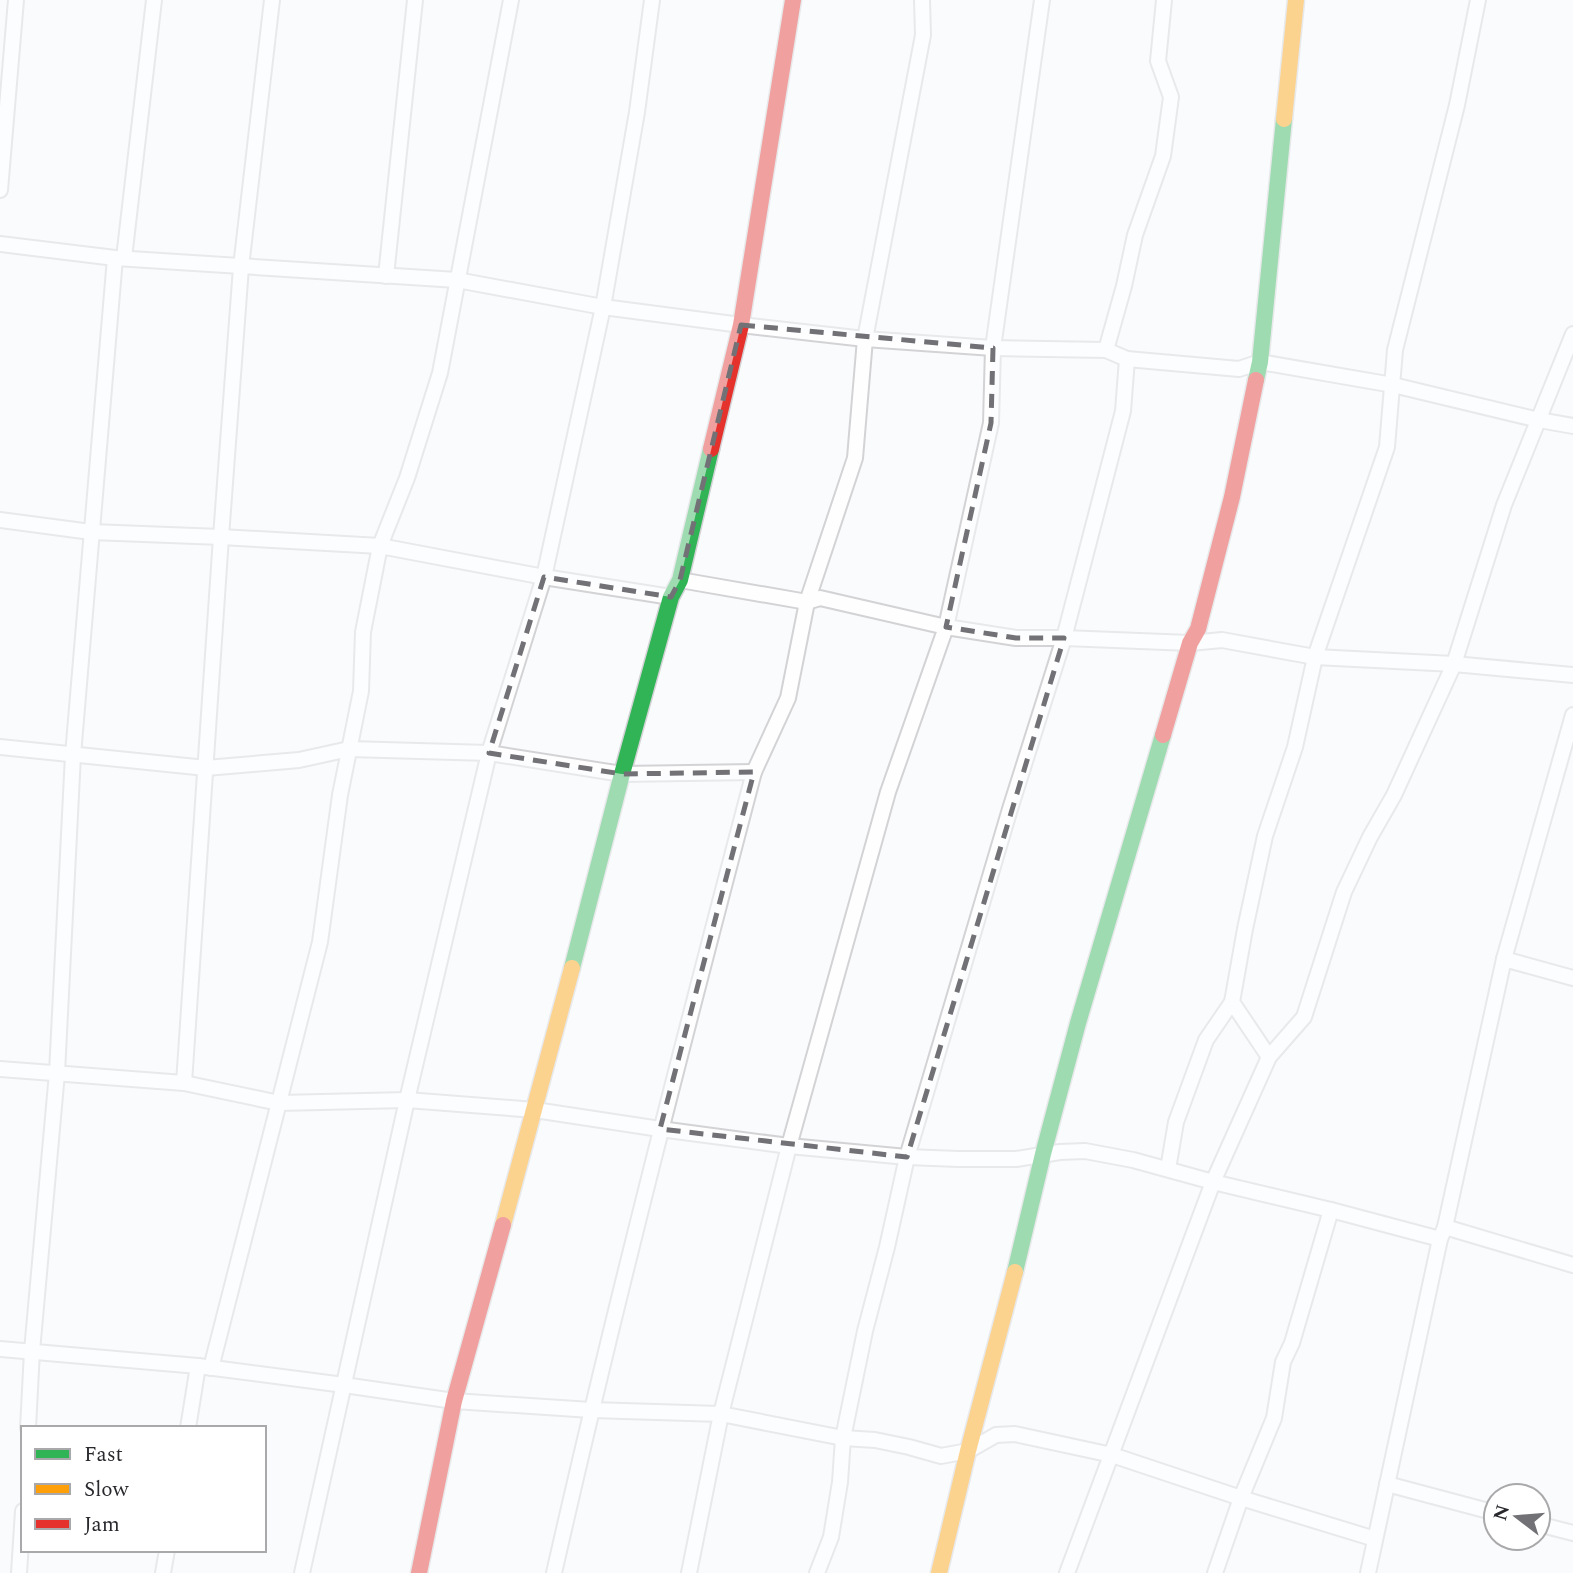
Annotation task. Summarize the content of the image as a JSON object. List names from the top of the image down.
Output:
{
  "legend": ["Fast", "Slow", "Jam"],
  "north": "left"
}
